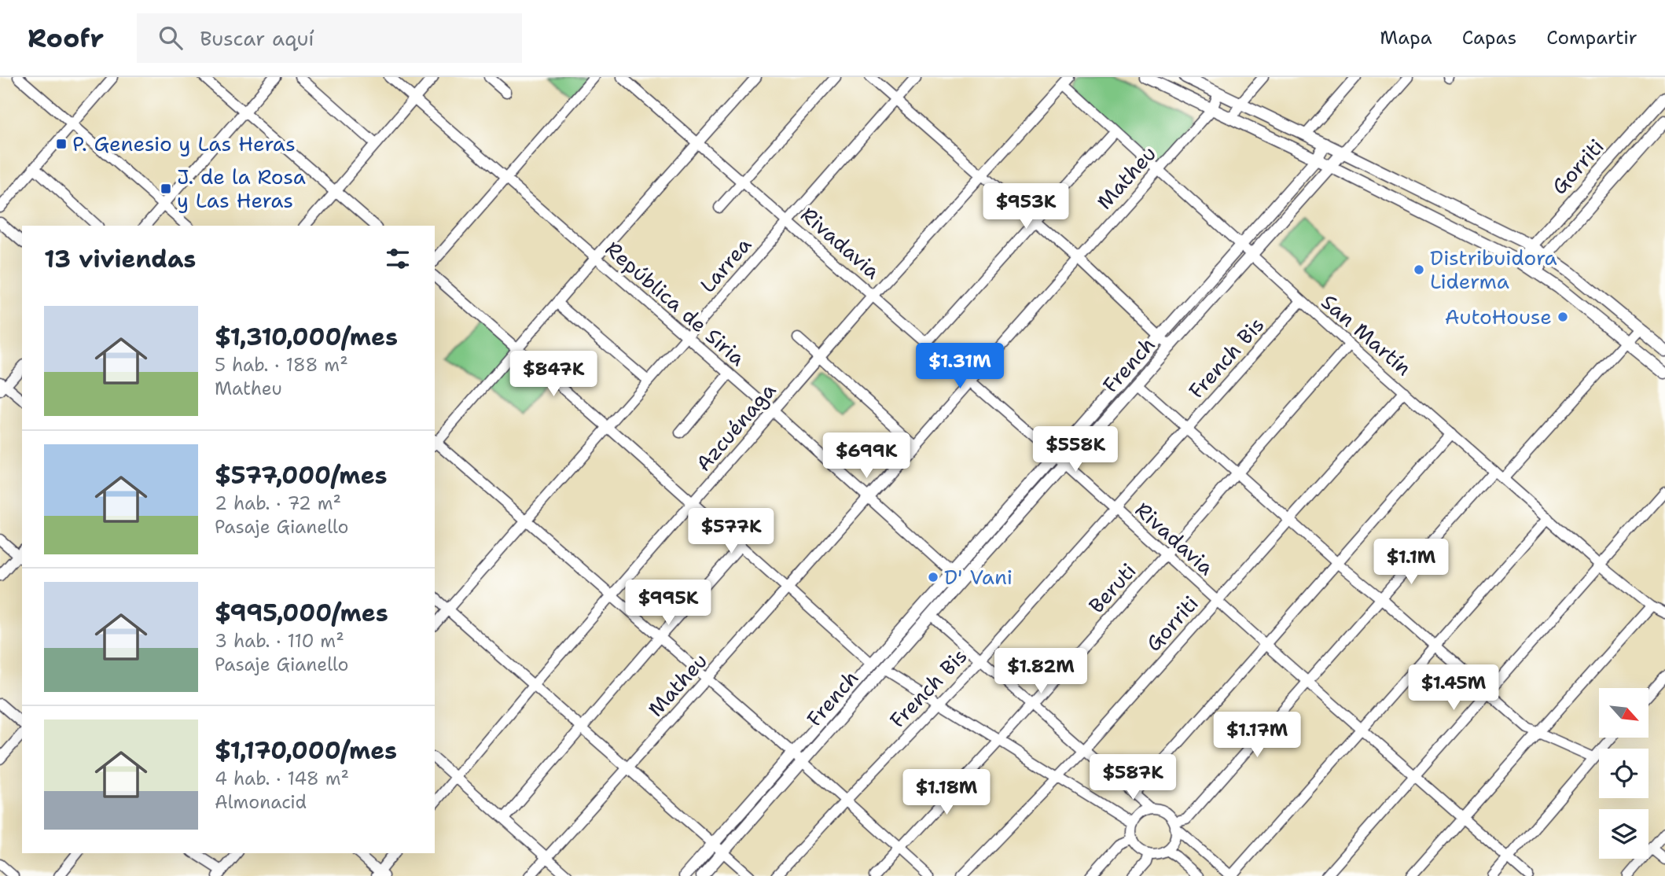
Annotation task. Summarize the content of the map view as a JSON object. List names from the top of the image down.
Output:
{
  "streets": {
    "main road": ["Gorriti", "French"],
    "street": [
      "Matheu",
      "Rivadavia",
      "Larrea",
      "República de Siria",
      "San Martín",
      "French Bis",
      "Azcuénaga",
      "Beruti"
    ]
  },
  "crossings": [
    ["Gorriti", "Rivadavia"],
    ["Gorriti", "San Martín"],
    ["Matheu", "Rivadavia"],
    ["Matheu", "República de Siria"],
    ["Matheu", "San Martín"],
    ["Rivadavia", "Larrea"],
    ["Rivadavia", "French Bis"],
    ["Rivadavia", "French"],
    ["Rivadavia", "Azcuénaga"],
    ["Rivadavia", "Beruti"],
    ["Larrea", "República de Siria"],
    ["República de Siria", "French"],
    ["República de Siria", "Azcuénaga"],
    ["San Martín", "French Bis"],
    ["San Martín", "French"],
    ["San Martín", "Azcuénaga"],
    ["San Martín", "Beruti"]
  ],
  "places": {
    "transit": ["P. Genesio y Las Heras", "J. de la Rosa y Las Heras"],
    "other": ["Distribuidora Liderma", "AutoHouse", "D' Vani"]
  },
  "north": "bottom right",
  "page": {
    "header": "Roofr",
    "search": "Buscar aquí",
    "nav": ["Mapa", "Capas", "Compartir"],
    "price": [
      "$953K",
      "$1.31M",
      "$847K",
      "$558K",
      "$699K",
      "$577K",
      "$1.1M",
      "$995K",
      "$1.82M",
      "$1.45M",
      "$1.17M",
      "$587K",
      "$1.18M"
    ],
    "heading": "13 viviendas",
    "list": [
      {
        "name": "$1,310,000/mes",
        "note": "5 hab. · 188 m² · Matheu"
      },
      {
        "name": "$577,000/mes",
        "note": "2 hab. · 72 m² · Pasaje Gianello"
      },
      {
        "name": "$995,000/mes",
        "note": "3 hab. · 110 m² · Pasaje Gianello"
      },
      {
        "name": "$1,170,000/mes",
        "note": "4 hab. · 148 m² · Almonacid"
      }
    ]
  }
}
